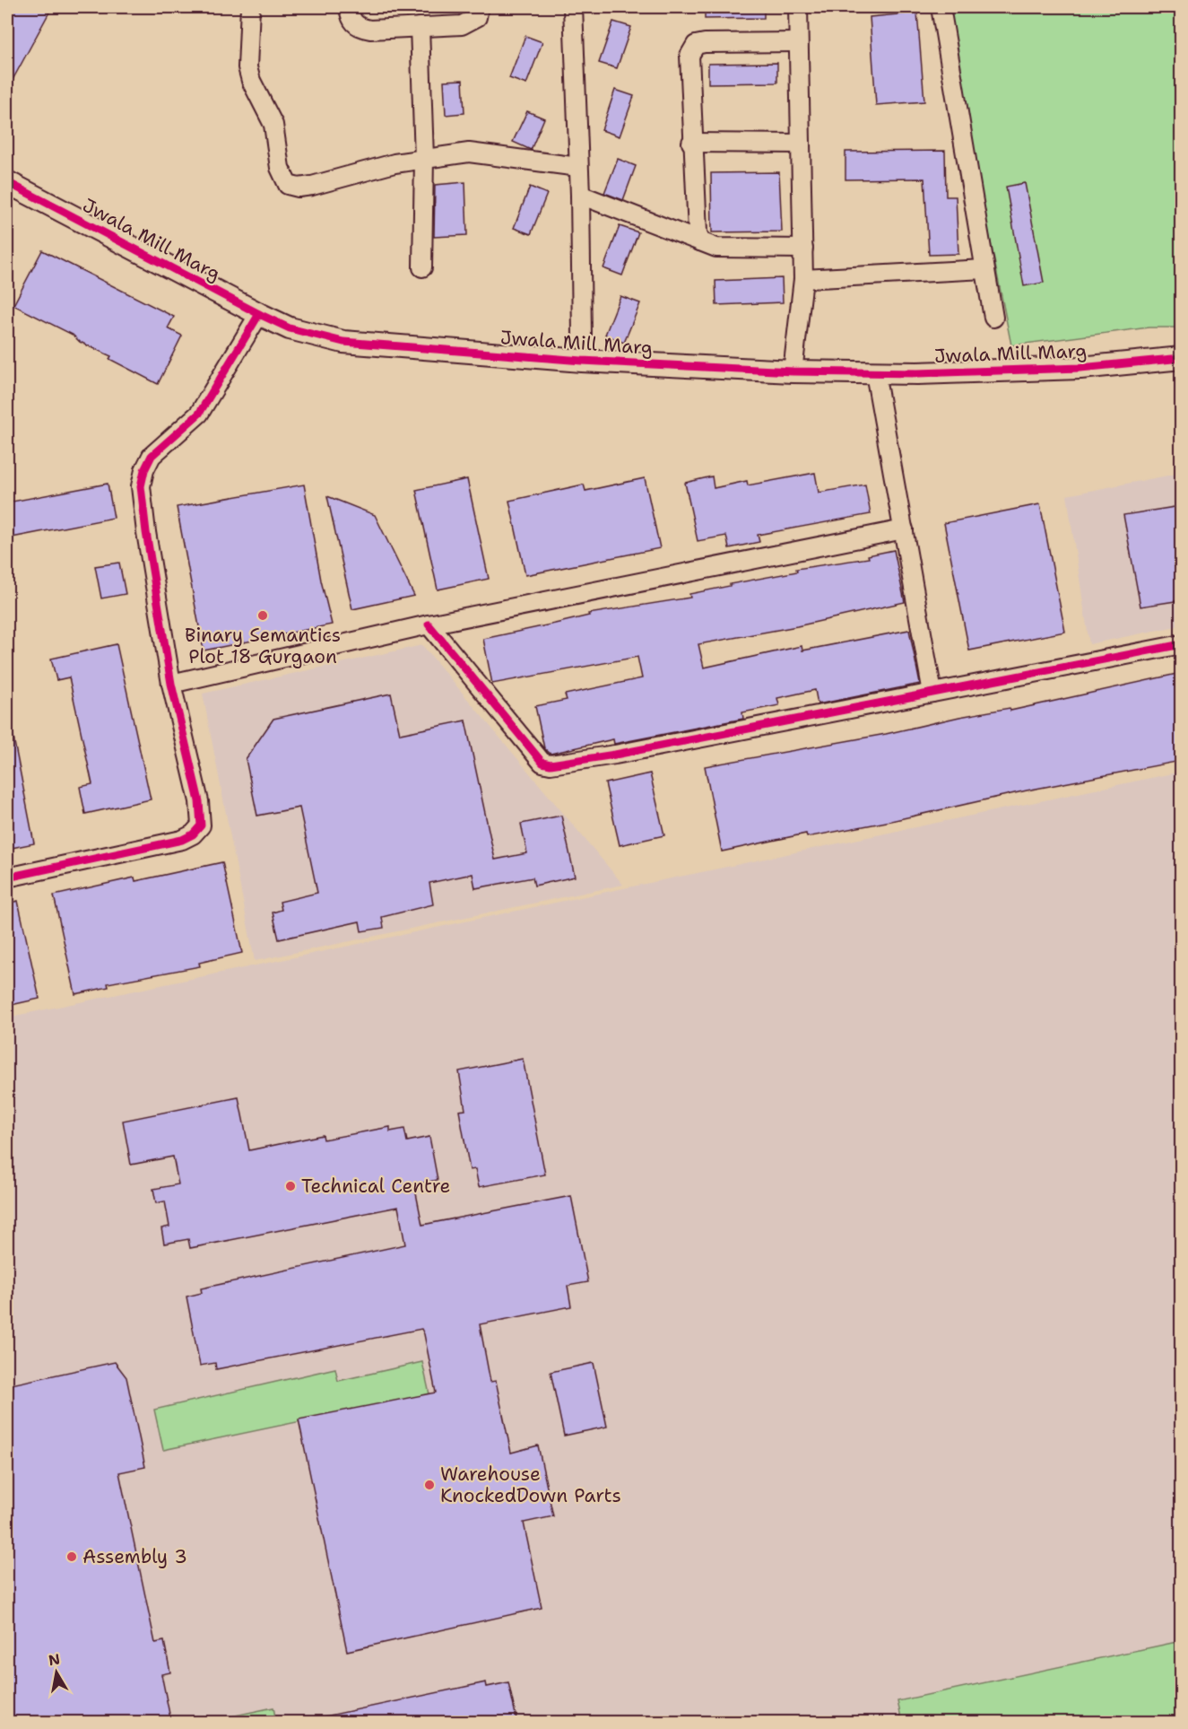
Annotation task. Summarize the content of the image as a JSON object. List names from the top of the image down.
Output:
{
  "streets": {
    "street": ["Jwala Mill Marg"]
  },
  "places": [
    "Binary Semantics Plot 18 Gurgaon",
    "Technical Centre",
    "Warehouse KnockedDown Parts",
    "Assembly 3"
  ],
  "north": "top"
}
